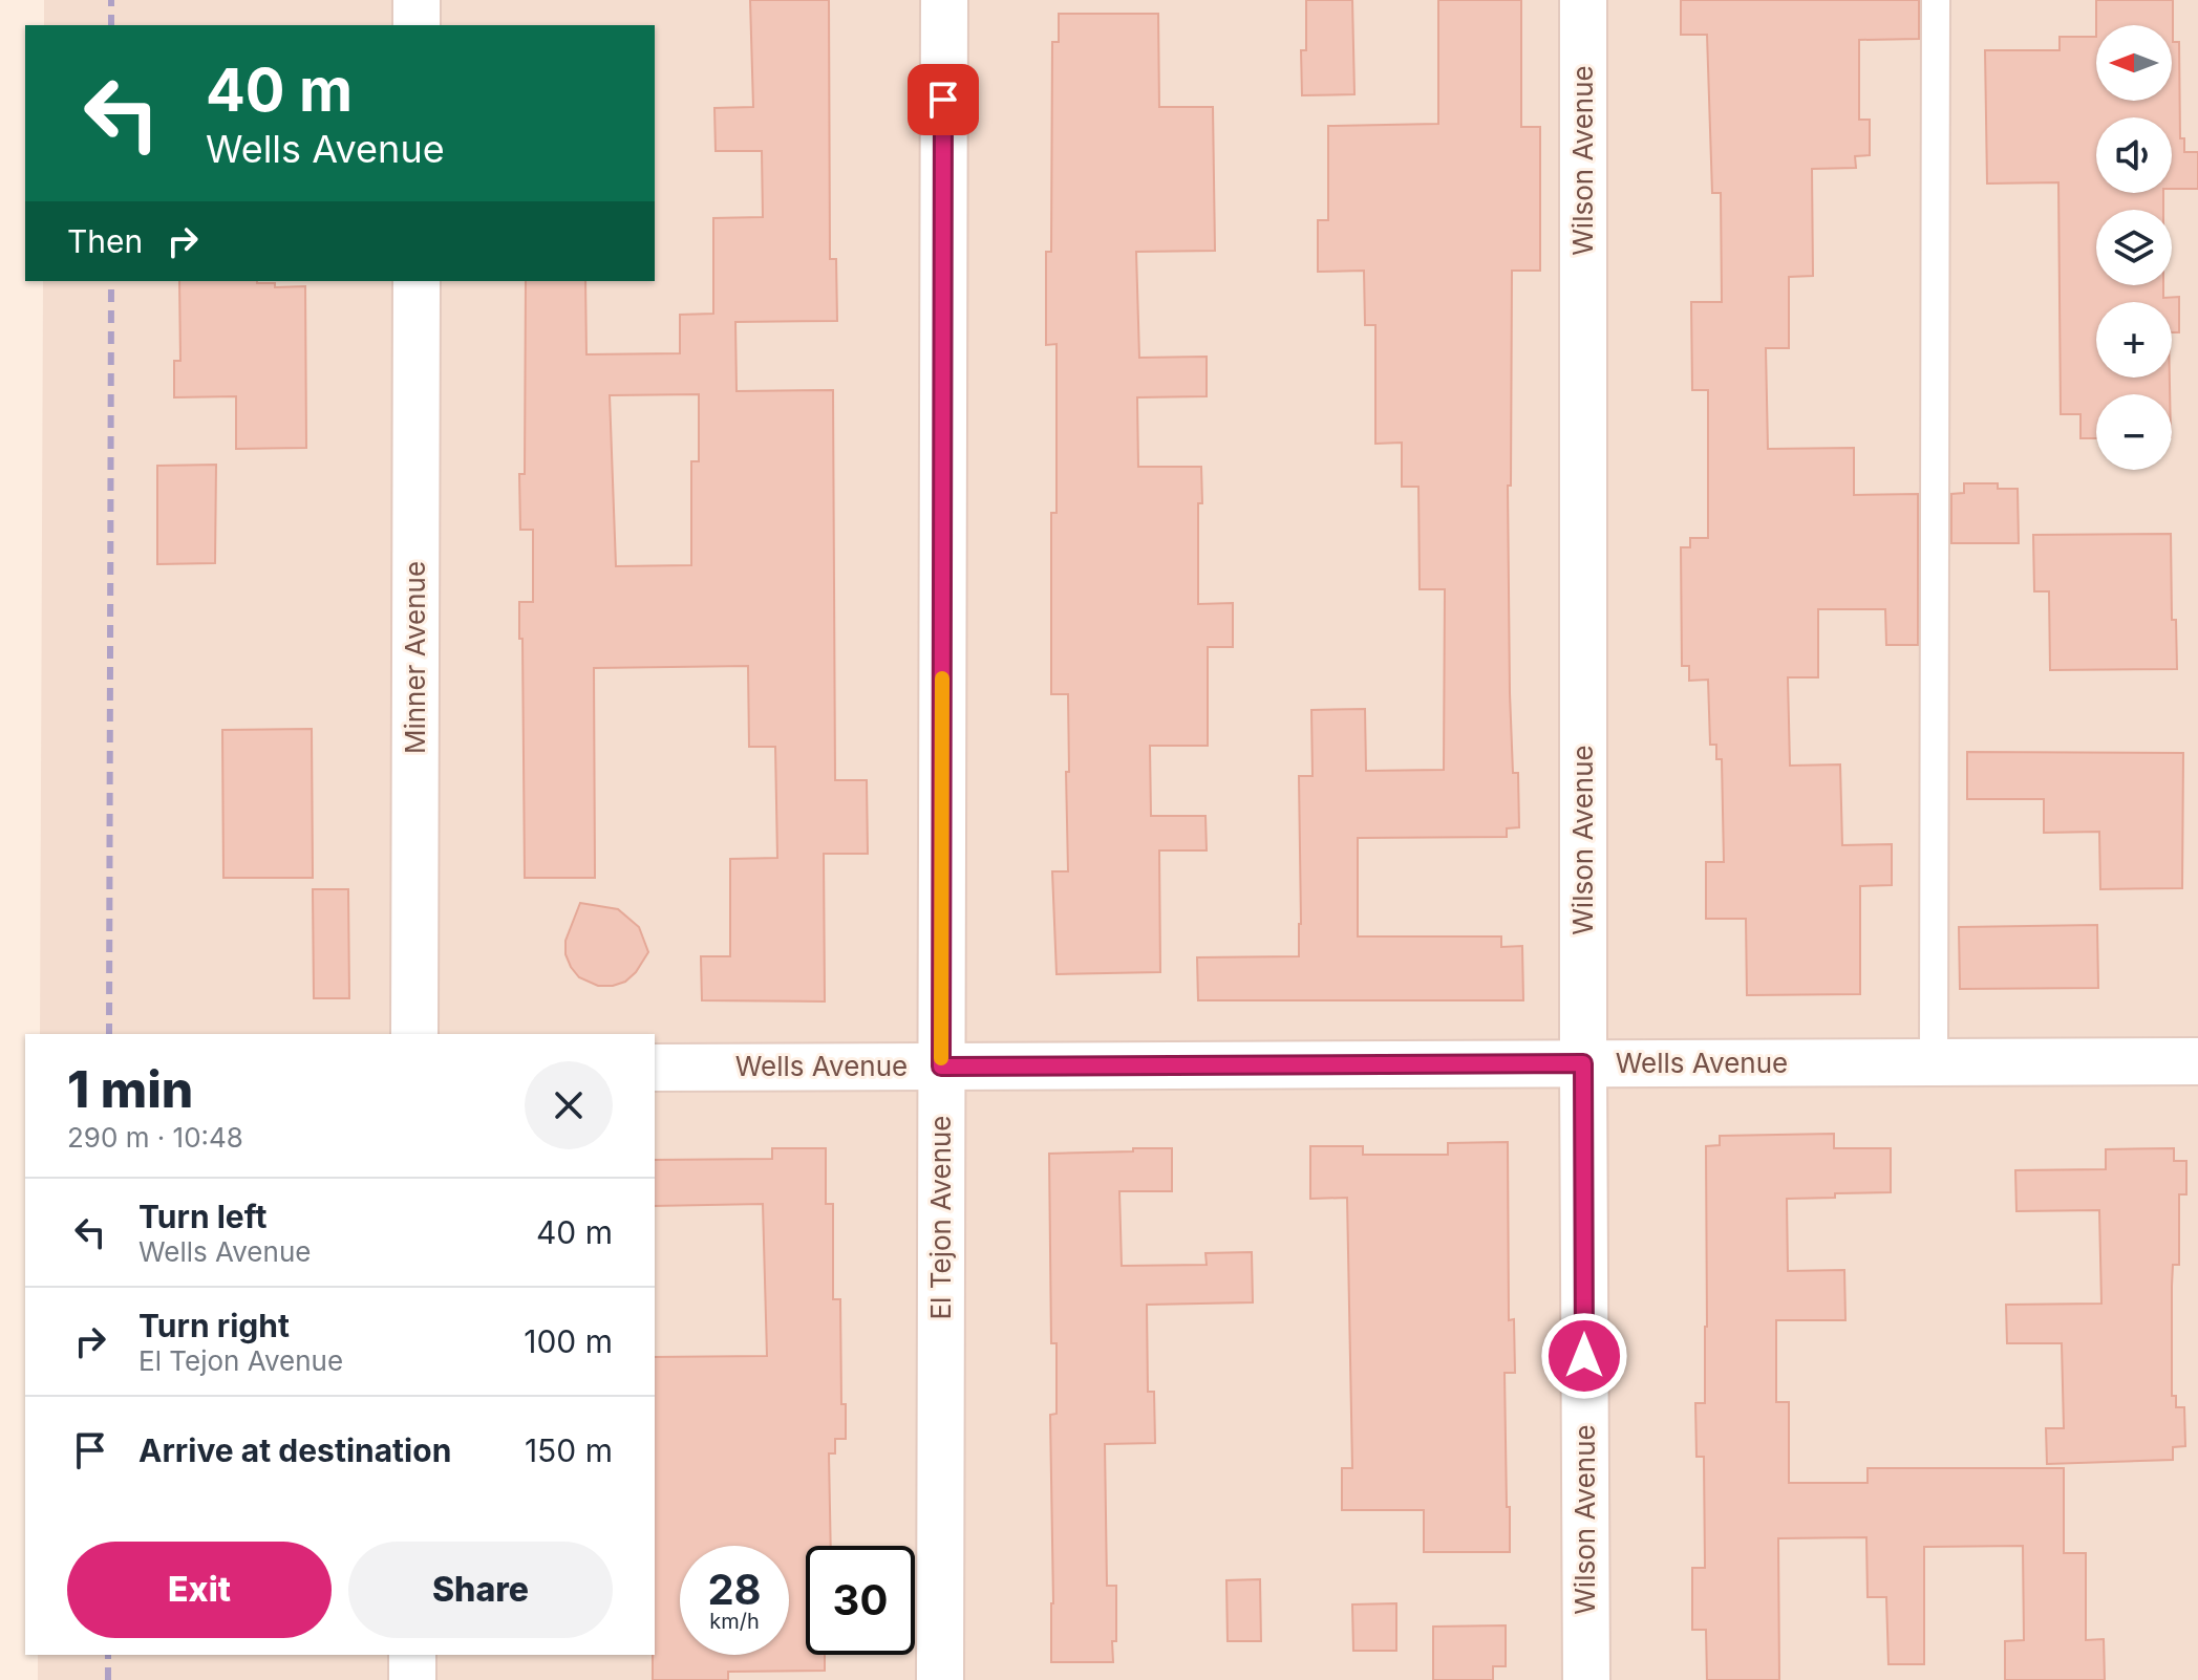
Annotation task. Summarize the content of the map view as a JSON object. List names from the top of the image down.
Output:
{
  "streets": {
    "street": [
      "Wilson Avenue",
      "Minner Avenue",
      "Wells Avenue",
      "El Tejon Avenue"
    ]
  },
  "crossings": [
    ["Wilson Avenue", "Wells Avenue"],
    ["Wells Avenue", "El Tejon Avenue"]
  ],
  "north": "left",
  "page": {
    "map_buttons": ["+", "−"],
    "turn": ["40 m", "Wells Avenue"],
    "then": "Then",
    "heading": ["1 min", "290 m · 10:48"],
    "list": [
      {
        "name": "Turn left",
        "note": "Wells Avenue",
        "value": "40 m"
      },
      {
        "name": "Turn right",
        "note": "El Tejon Avenue",
        "value": "100 m"
      },
      {
        "name": "Arrive at destination",
        "value": "150 m"
      }
    ],
    "buttons": ["Exit", "Share"],
    "speed": "28 km/h",
    "limit": "30"
  }
}
